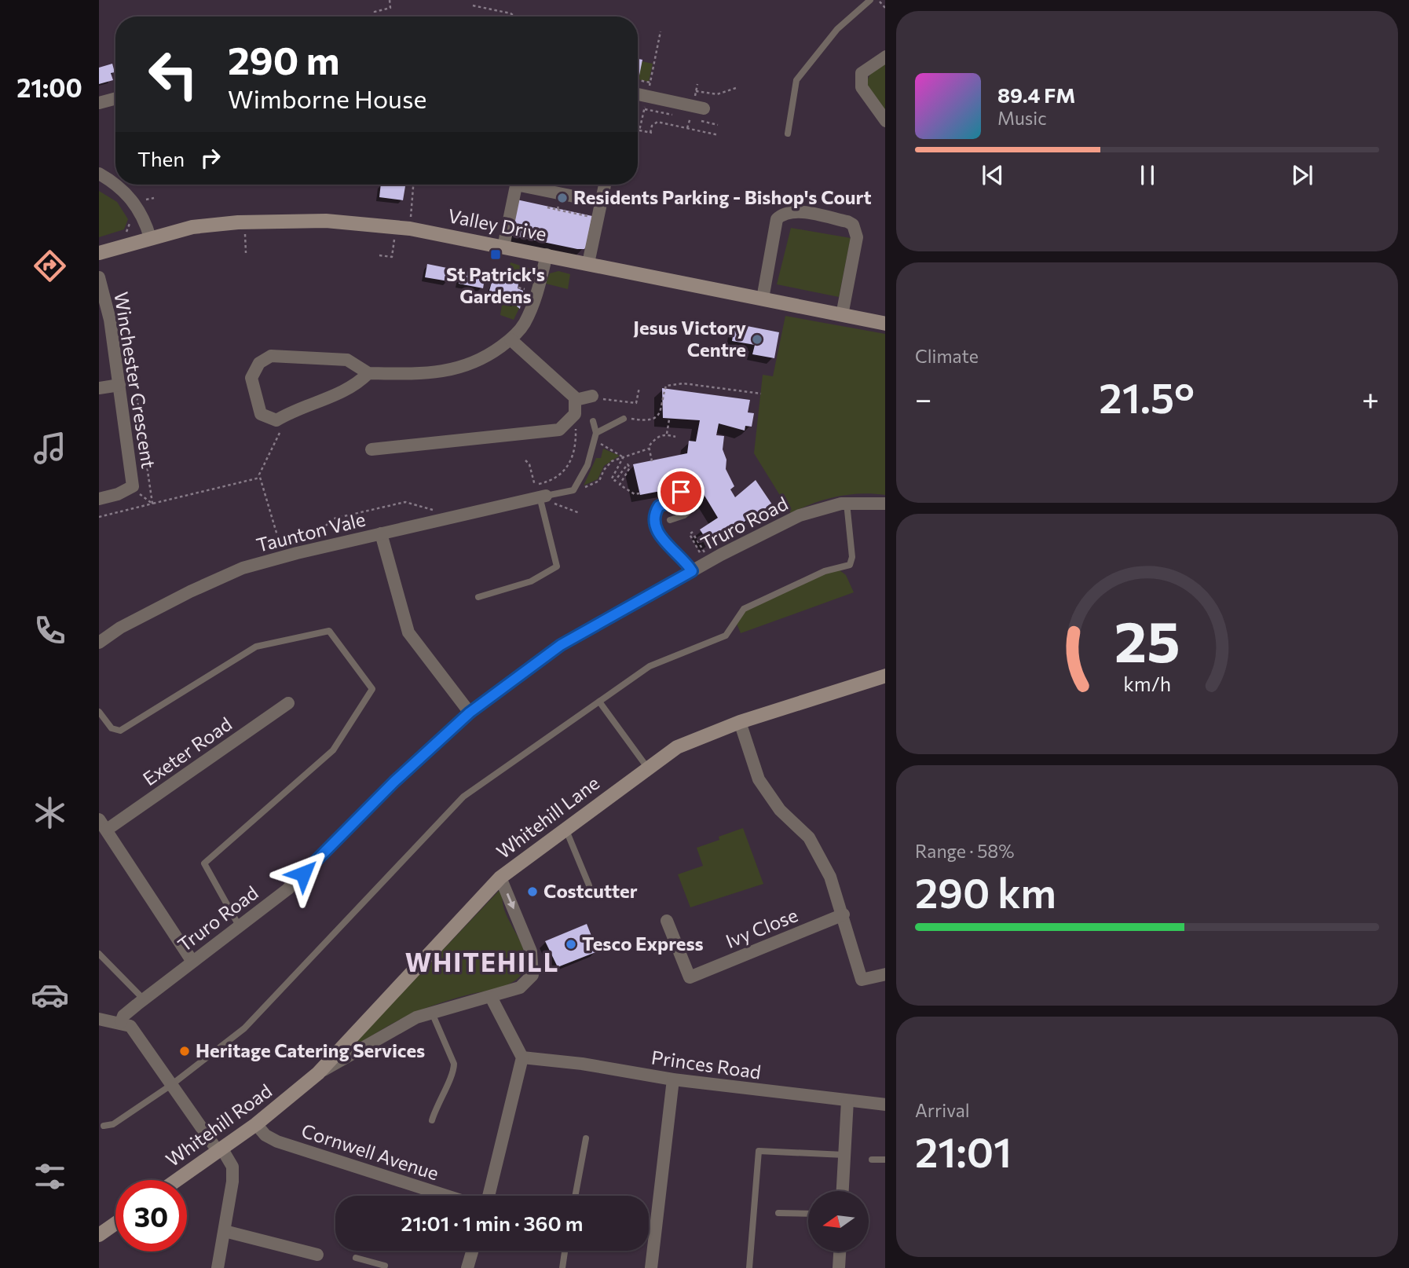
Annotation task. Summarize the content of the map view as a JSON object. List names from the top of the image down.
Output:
{
  "streets": {
    "street": [
      "Valley Drive",
      "Winchester Crescent",
      "Truro Road",
      "Taunton Vale",
      "Exeter Road",
      "Whitehill Lane",
      "Ivy Close",
      "Princes Road",
      "Whitehill Road",
      "Cornwell Avenue"
    ]
  },
  "crossings": [
    ["Whitehill Lane", "Whitehill Road"],
    ["Whitehill Road", "Cornwell Avenue"]
  ],
  "districts": ["WHITEHILL"],
  "places": {
    "other": [
      "Residents Parking - Bishop's Court",
      "Jesus Victory Centre",
      "Costcutter",
      "Tesco Express",
      "Heritage Catering Services"
    ],
    "transit": ["St Patrick's Gardens"]
  },
  "north": "left",
  "page": {
    "tabs": "21:00",
    "turn": ["290 m", "Wimborne House"],
    "song": ["89.4 FM", "Music"],
    "then": "Then",
    "tile": [
      "Climate",
      ["Range · 58%", "290 km"],
      ["Arrival", "21:01"]
    ],
    "heat": ["−", "21.5°", "+"],
    "limit": "30",
    "trip": "21:01 · 1 min · 360 m",
    "gauge": ["25", "km/h"]
  }
}
